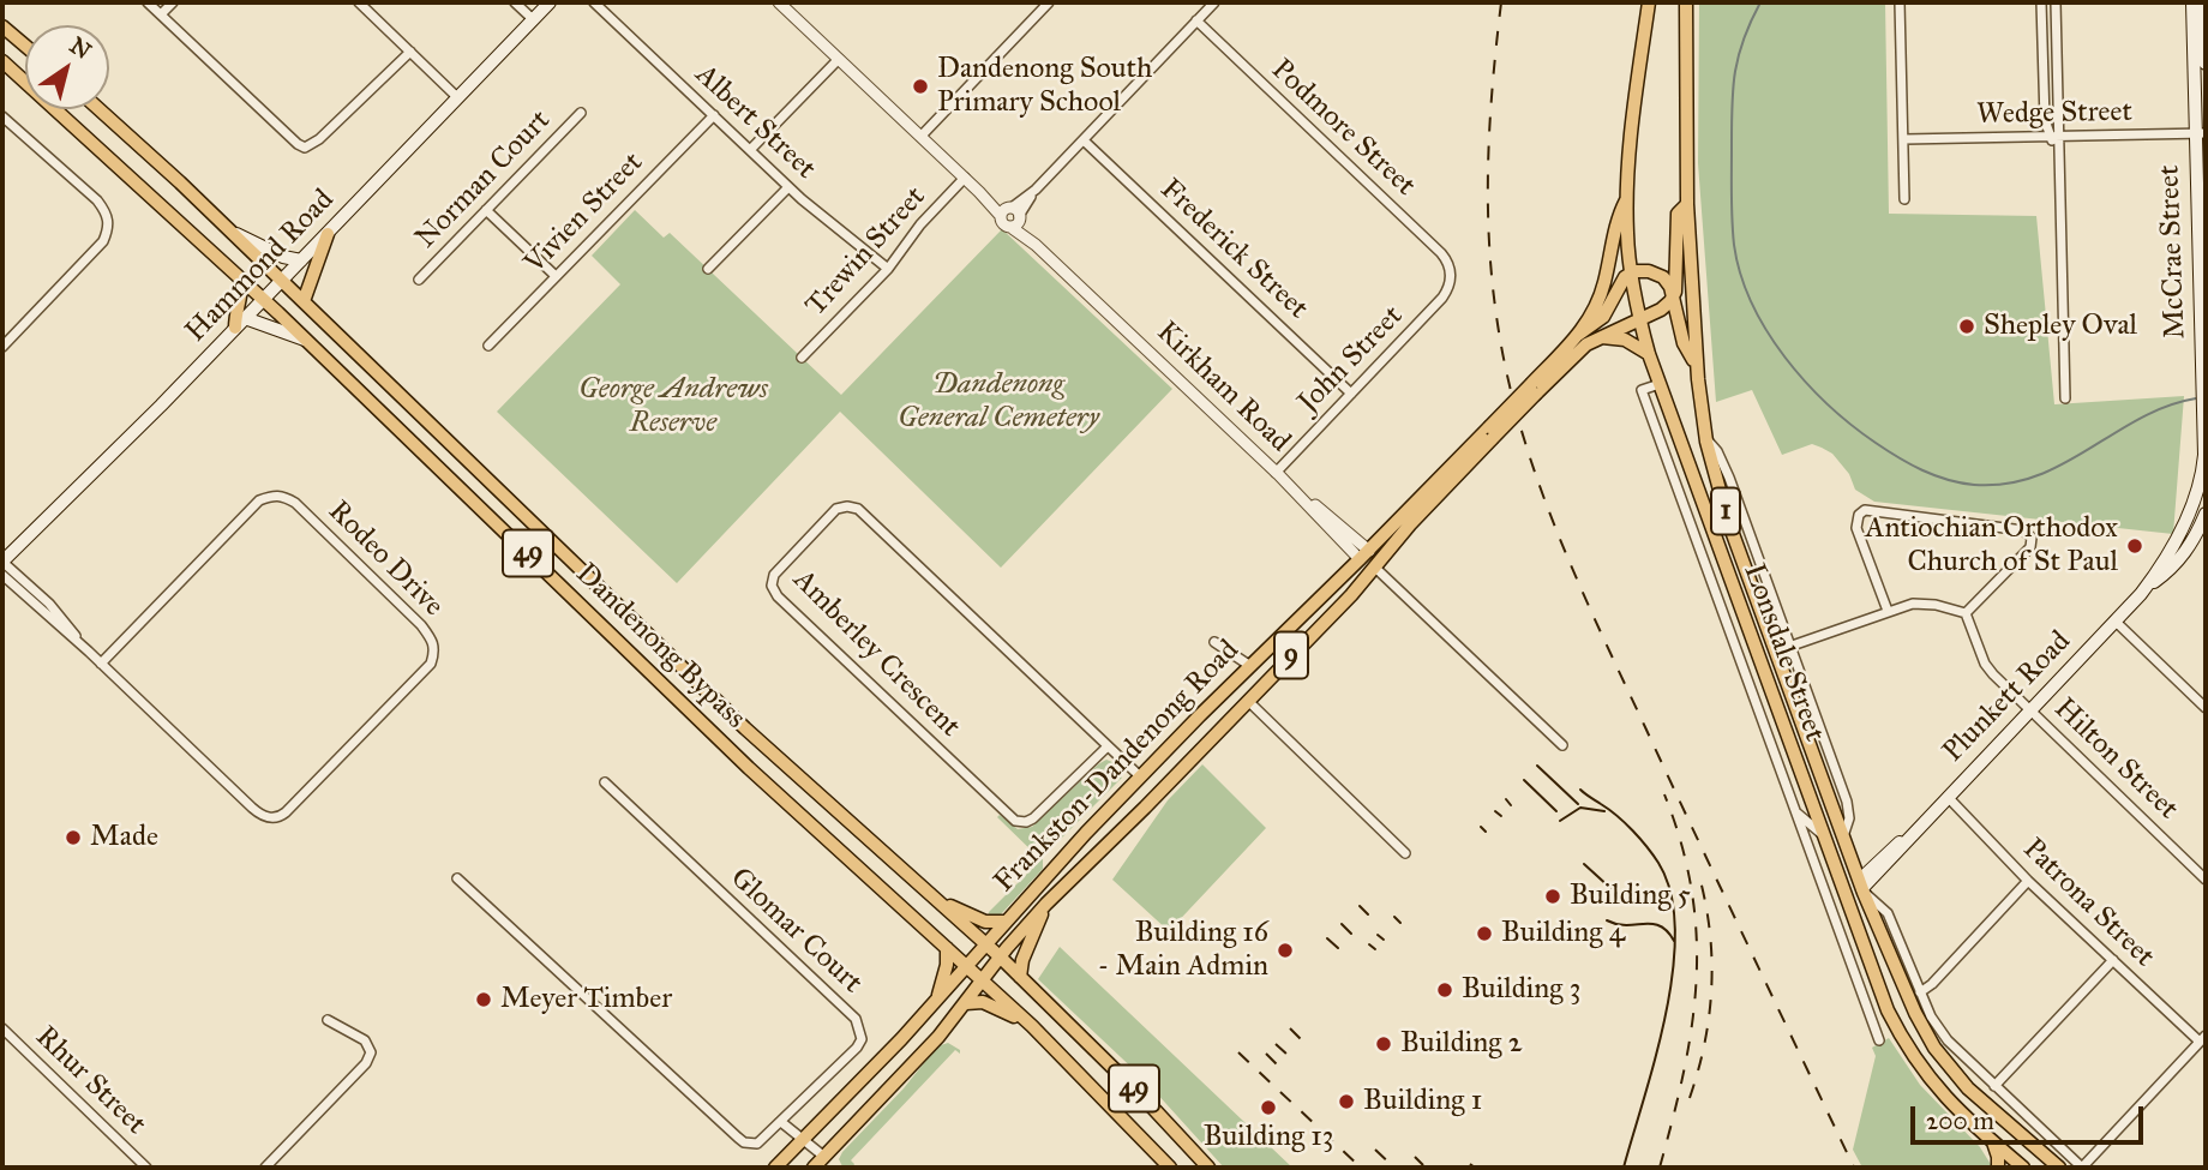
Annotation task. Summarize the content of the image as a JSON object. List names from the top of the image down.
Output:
{
  "streets": {
    "highway": [
      "Kirkham Road",
      "1",
      "49",
      "Dandenong Bypass",
      "Lonsdale Street",
      "9",
      "Frankston-Dandenong Road"
    ],
    "main road": ["McCrae Street", "Hammond Road", "Plunkett Road"],
    "street": [
      "Wedge Street",
      "Albert Street",
      "Podmore Street",
      "Norman Court",
      "Vivien Street",
      "Frederick Street",
      "Trewin Street",
      "John Street",
      "Rodeo Drive",
      "Amberley Crescent",
      "Hilton Street",
      "Patrona Street",
      "Glomar Court",
      "Rhur Street"
    ]
  },
  "crossings": [
    ["Wedge Street", "McCrae Street"],
    ["Albert Street", "Vivien Street"],
    ["Albert Street", "Trewin Street"],
    ["Podmore Street", "John Street"],
    ["Frederick Street", "John Street"],
    ["Trewin Street", "Kirkham Road"],
    ["McCrae Street", "Plunkett Road"],
    ["Hammond Road", "Rodeo Drive"],
    ["Hammond Road", "Dandenong Bypass"],
    ["John Street", "Kirkham Road"],
    ["Kirkham Road", "Frankston-Dandenong Road"],
    ["1", "Lonsdale Street"],
    ["Dandenong Bypass", "Frankston-Dandenong Road"],
    ["Lonsdale Street", "9"],
    ["Lonsdale Street", "Plunkett Road"],
    ["Lonsdale Street", "Frankston-Dandenong Road"],
    ["Amberley Crescent", "Frankston-Dandenong Road"],
    ["9", "Frankston-Dandenong Road"],
    ["Plunkett Road", "Hilton Street"],
    ["Plunkett Road", "Patrona Street"]
  ],
  "parks": ["Dandenong General Cemetery", "George Andrews Reserve"],
  "places": [
    "Dandenong South Primary School",
    "Shepley Oval",
    "Antiochian Orthodox Church of St Paul",
    "Made",
    "Building 5",
    "Building 4",
    "Building 16 - Main Admin",
    "Building 3",
    "Meyer Timber",
    "Building 2",
    "Building 1",
    "Building 13"
  ],
  "scale_bar": "200 m",
  "north": "top right"
}
